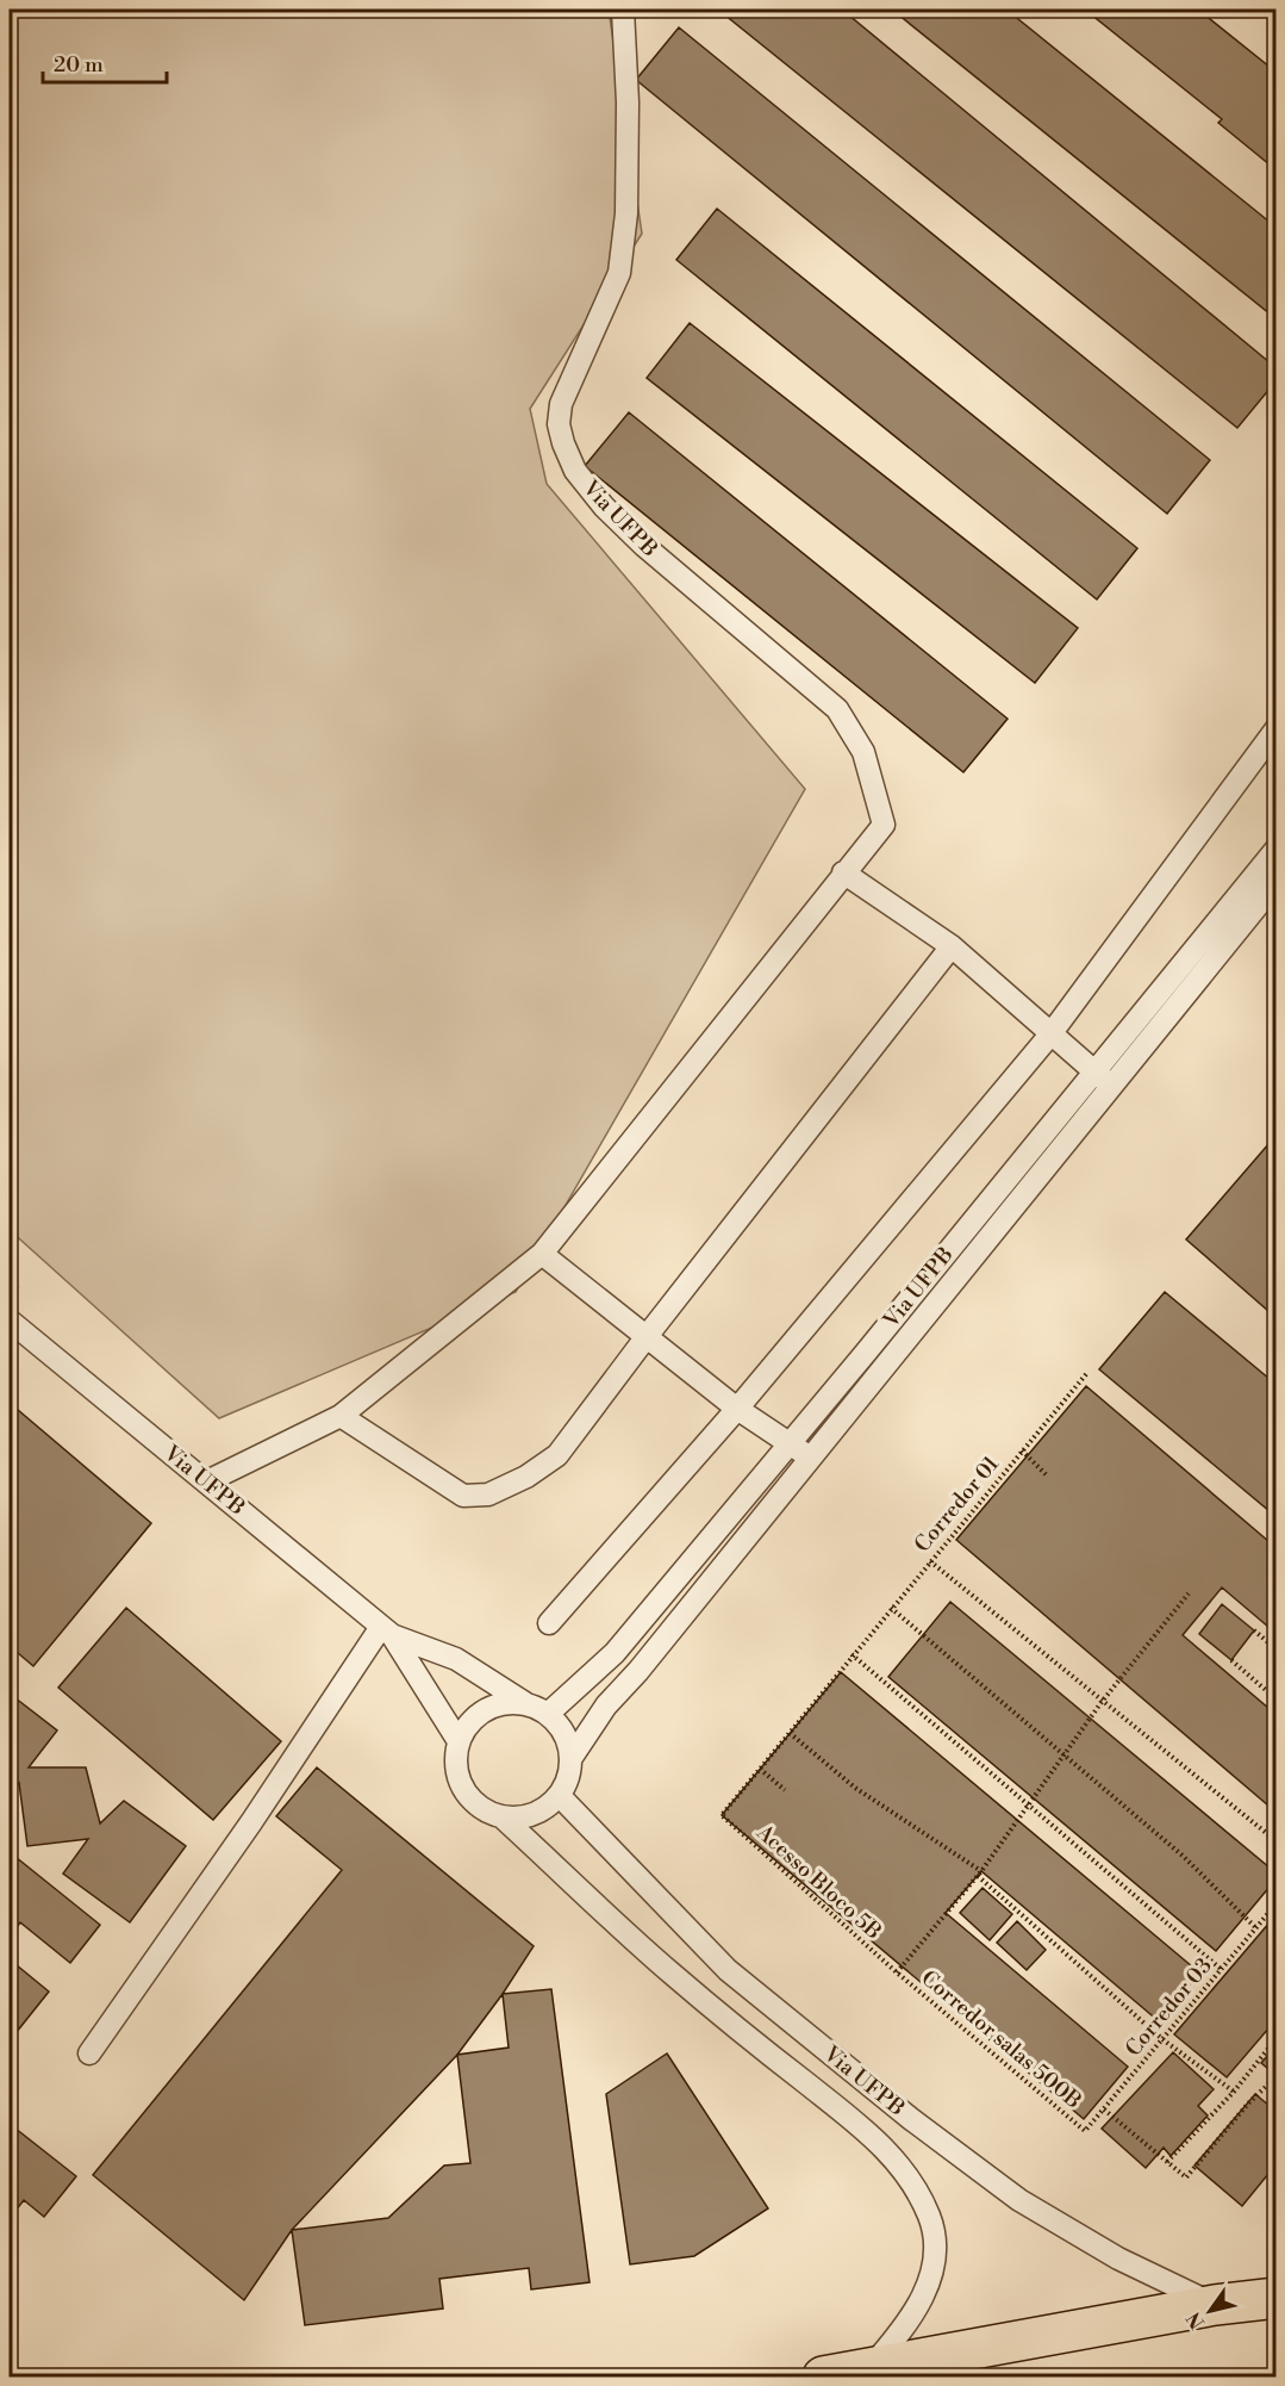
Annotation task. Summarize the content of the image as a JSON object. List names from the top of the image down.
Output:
{
  "streets": {
    "lane": ["Via UFPB"],
    "path": [
      "Corredor 01",
      "Acesso Bloco 5B",
      "Corredor 03",
      "Corredor salas 500B"
    ]
  },
  "crossings": [
    ["Corredor 01", "Acesso Bloco 5B"],
    ["Acesso Bloco 5B", "Corredor salas 500B"],
    ["Corredor 03", "Corredor salas 500B"]
  ],
  "scale_bar": "20 m",
  "north": "bottom left"
}
